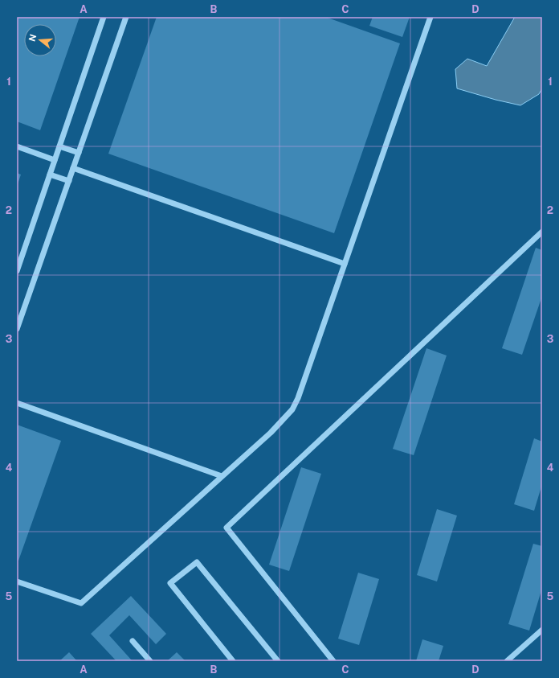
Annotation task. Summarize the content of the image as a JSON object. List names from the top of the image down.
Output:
{
  "north": "left",
  "grid": {
    "columns": [
      "A",
      "B",
      "C",
      "D"
    ],
    "rows": [
      "1",
      "2",
      "3",
      "4",
      "5"
    ]
  }
}
